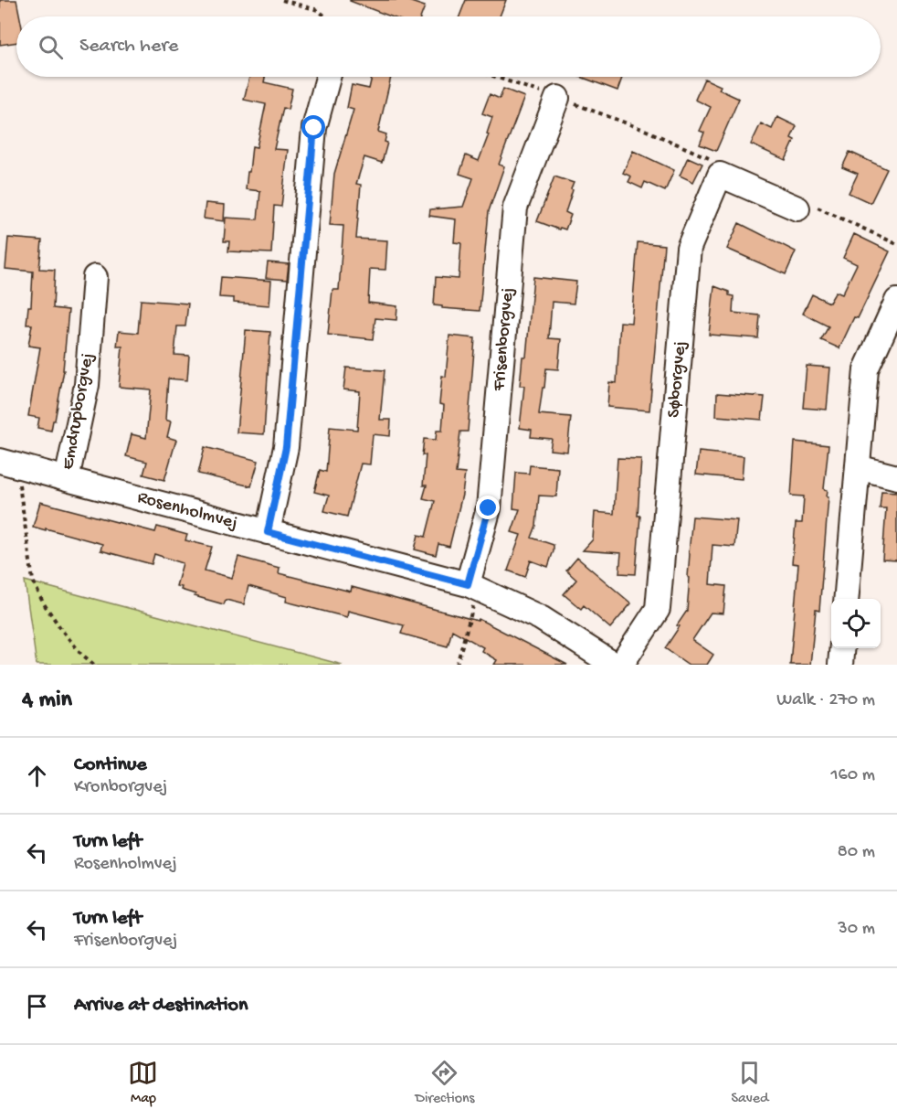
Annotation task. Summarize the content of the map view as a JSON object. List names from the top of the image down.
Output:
{
  "streets": {
    "street": [
      "Frisenborgvej",
      "Søborgvej",
      "Emdrupborgvej",
      "Rosenholmvej"
    ]
  },
  "crossings": [
    ["Frisenborgvej", "Rosenholmvej"],
    ["Emdrupborgvej", "Rosenholmvej"]
  ],
  "page": {
    "search": "Search here",
    "heading": ["4 min", "Walk · 270 m"],
    "list": [
      ["Continue", "Kronborgvej", "160 m"],
      ["Turn left", "Rosenholmvej", "80 m"],
      ["Turn left", "Frisenborgvej", "30 m"],
      "Arrive at destination"
    ],
    "nav": ["Map", "Directions", "Saved"]
  }
}
